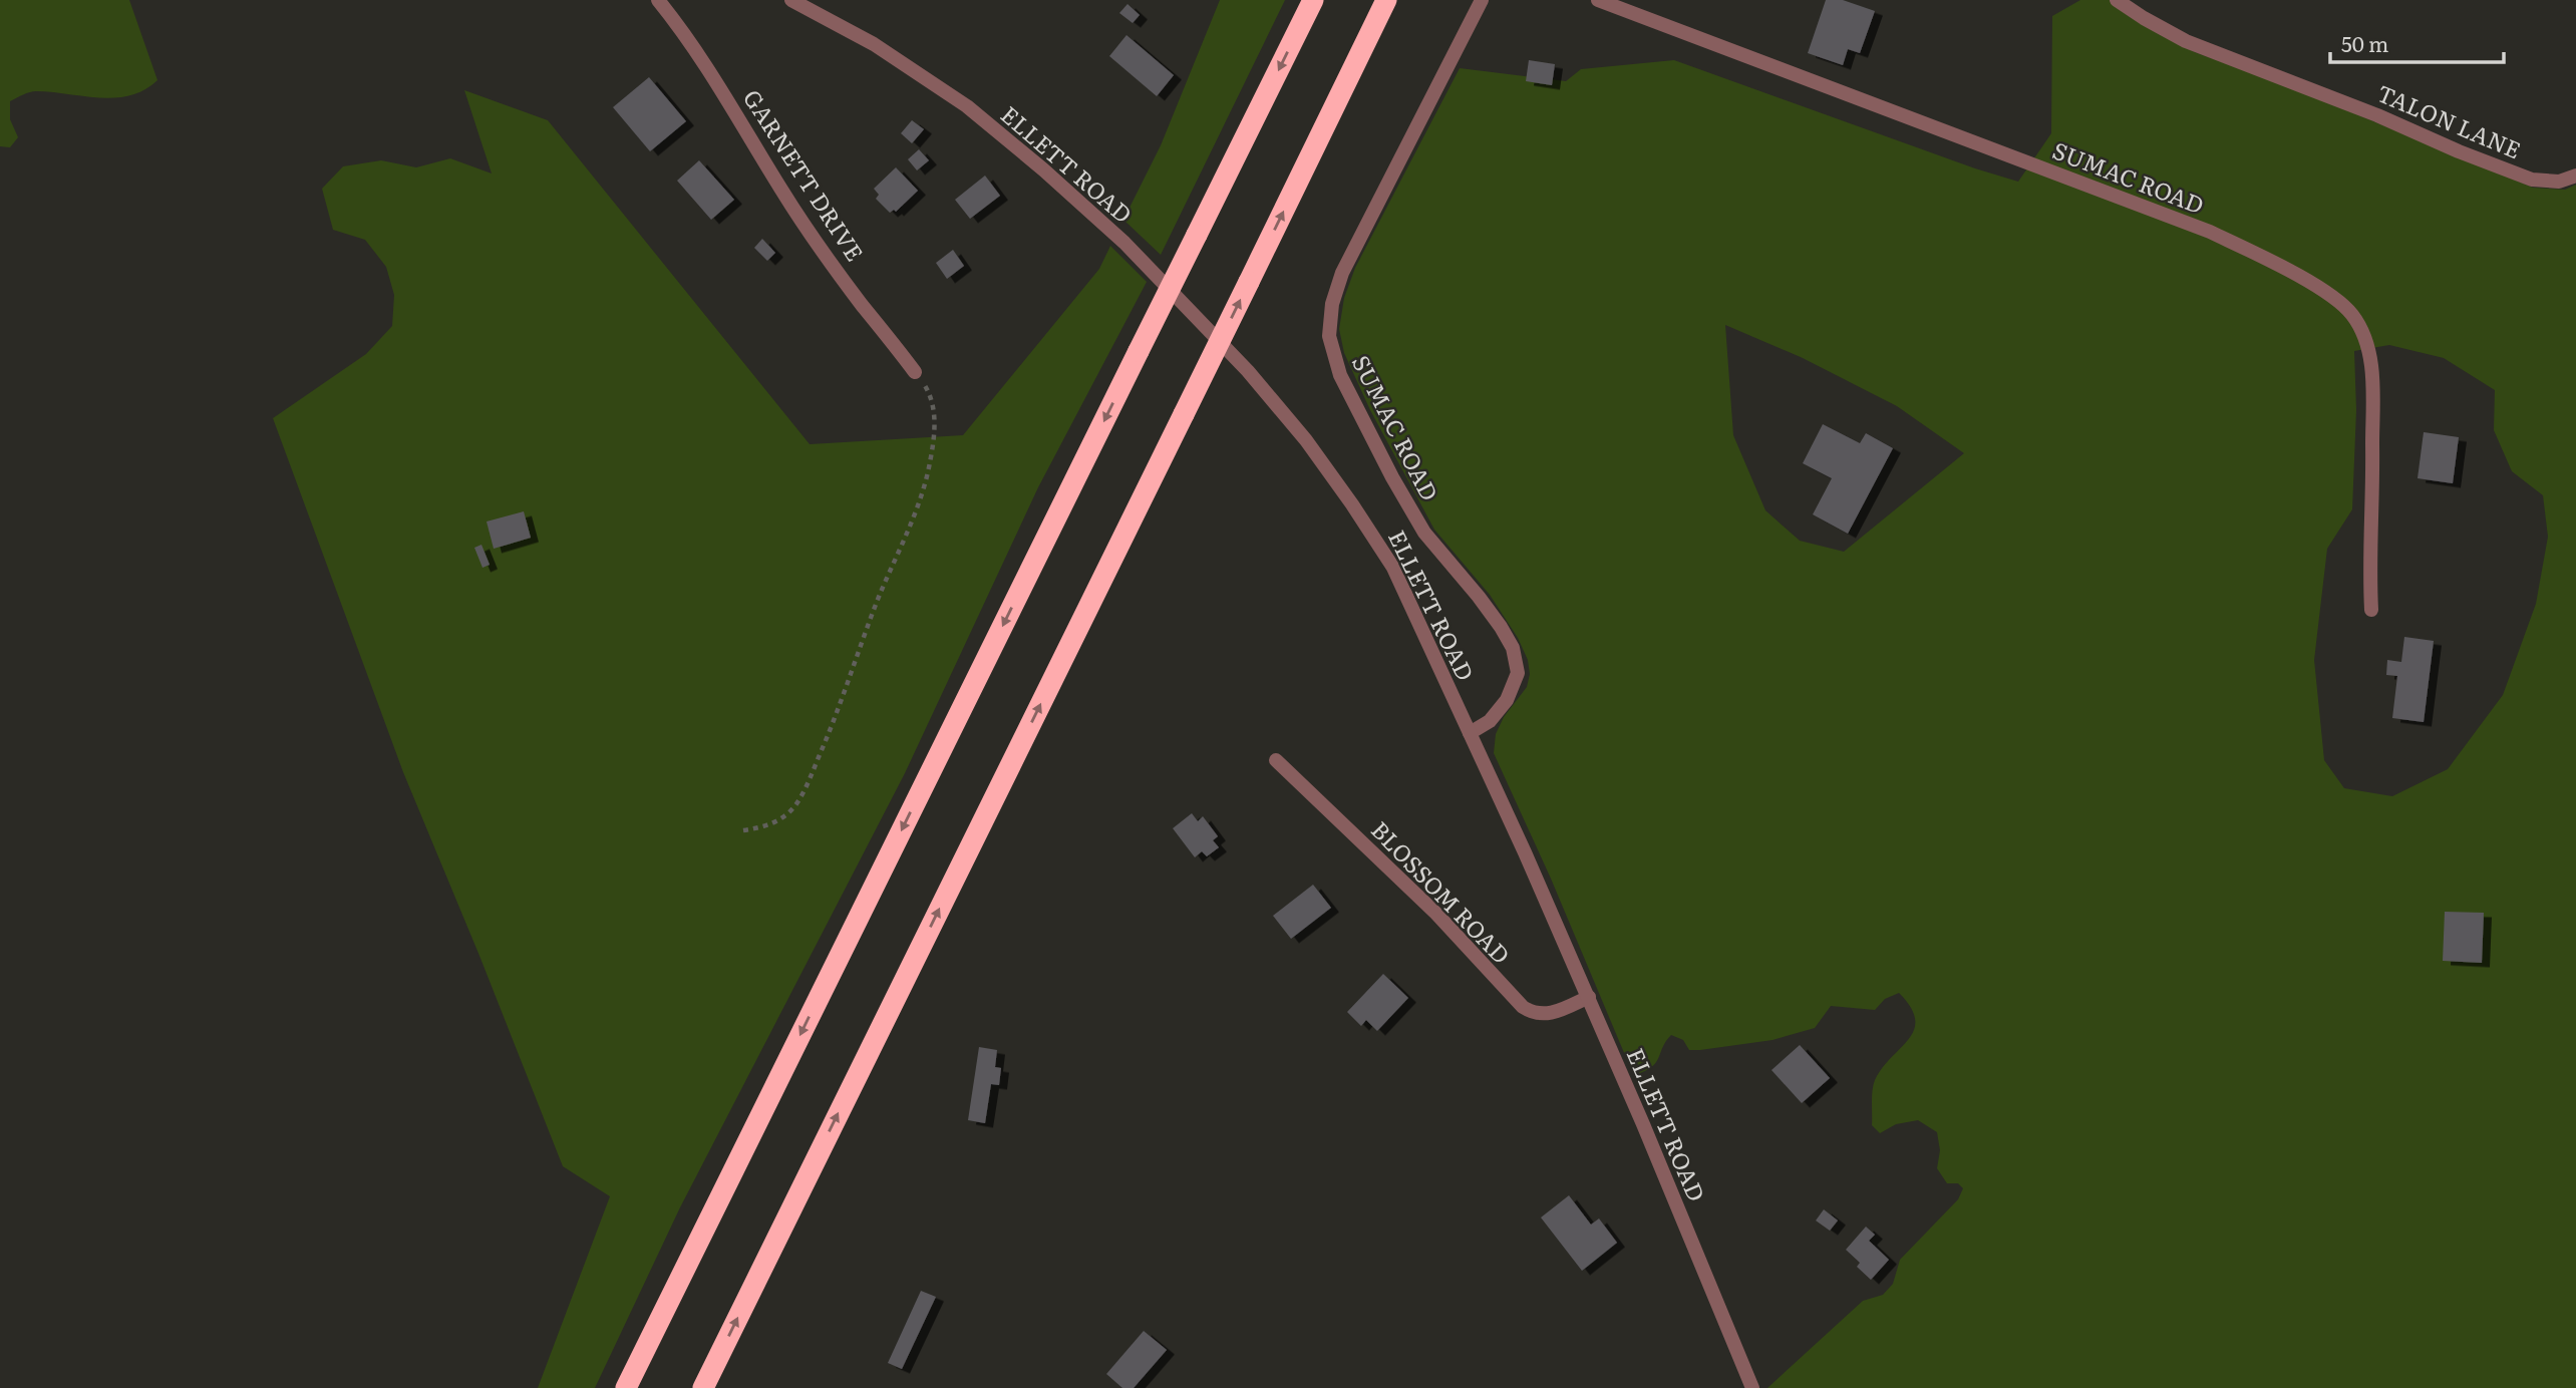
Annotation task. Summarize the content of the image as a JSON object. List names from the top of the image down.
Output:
{
  "streets": {
    "street": [
      "TALON LANE",
      "ELLETT ROAD",
      "GARNETT DRIVE",
      "SUMAC ROAD",
      "BLOSSOM ROAD"
    ]
  },
  "crossings": [
    ["ELLETT ROAD", "SUMAC ROAD"],
    ["ELLETT ROAD", "BLOSSOM ROAD"]
  ],
  "scale_bar": "50 m"
}
